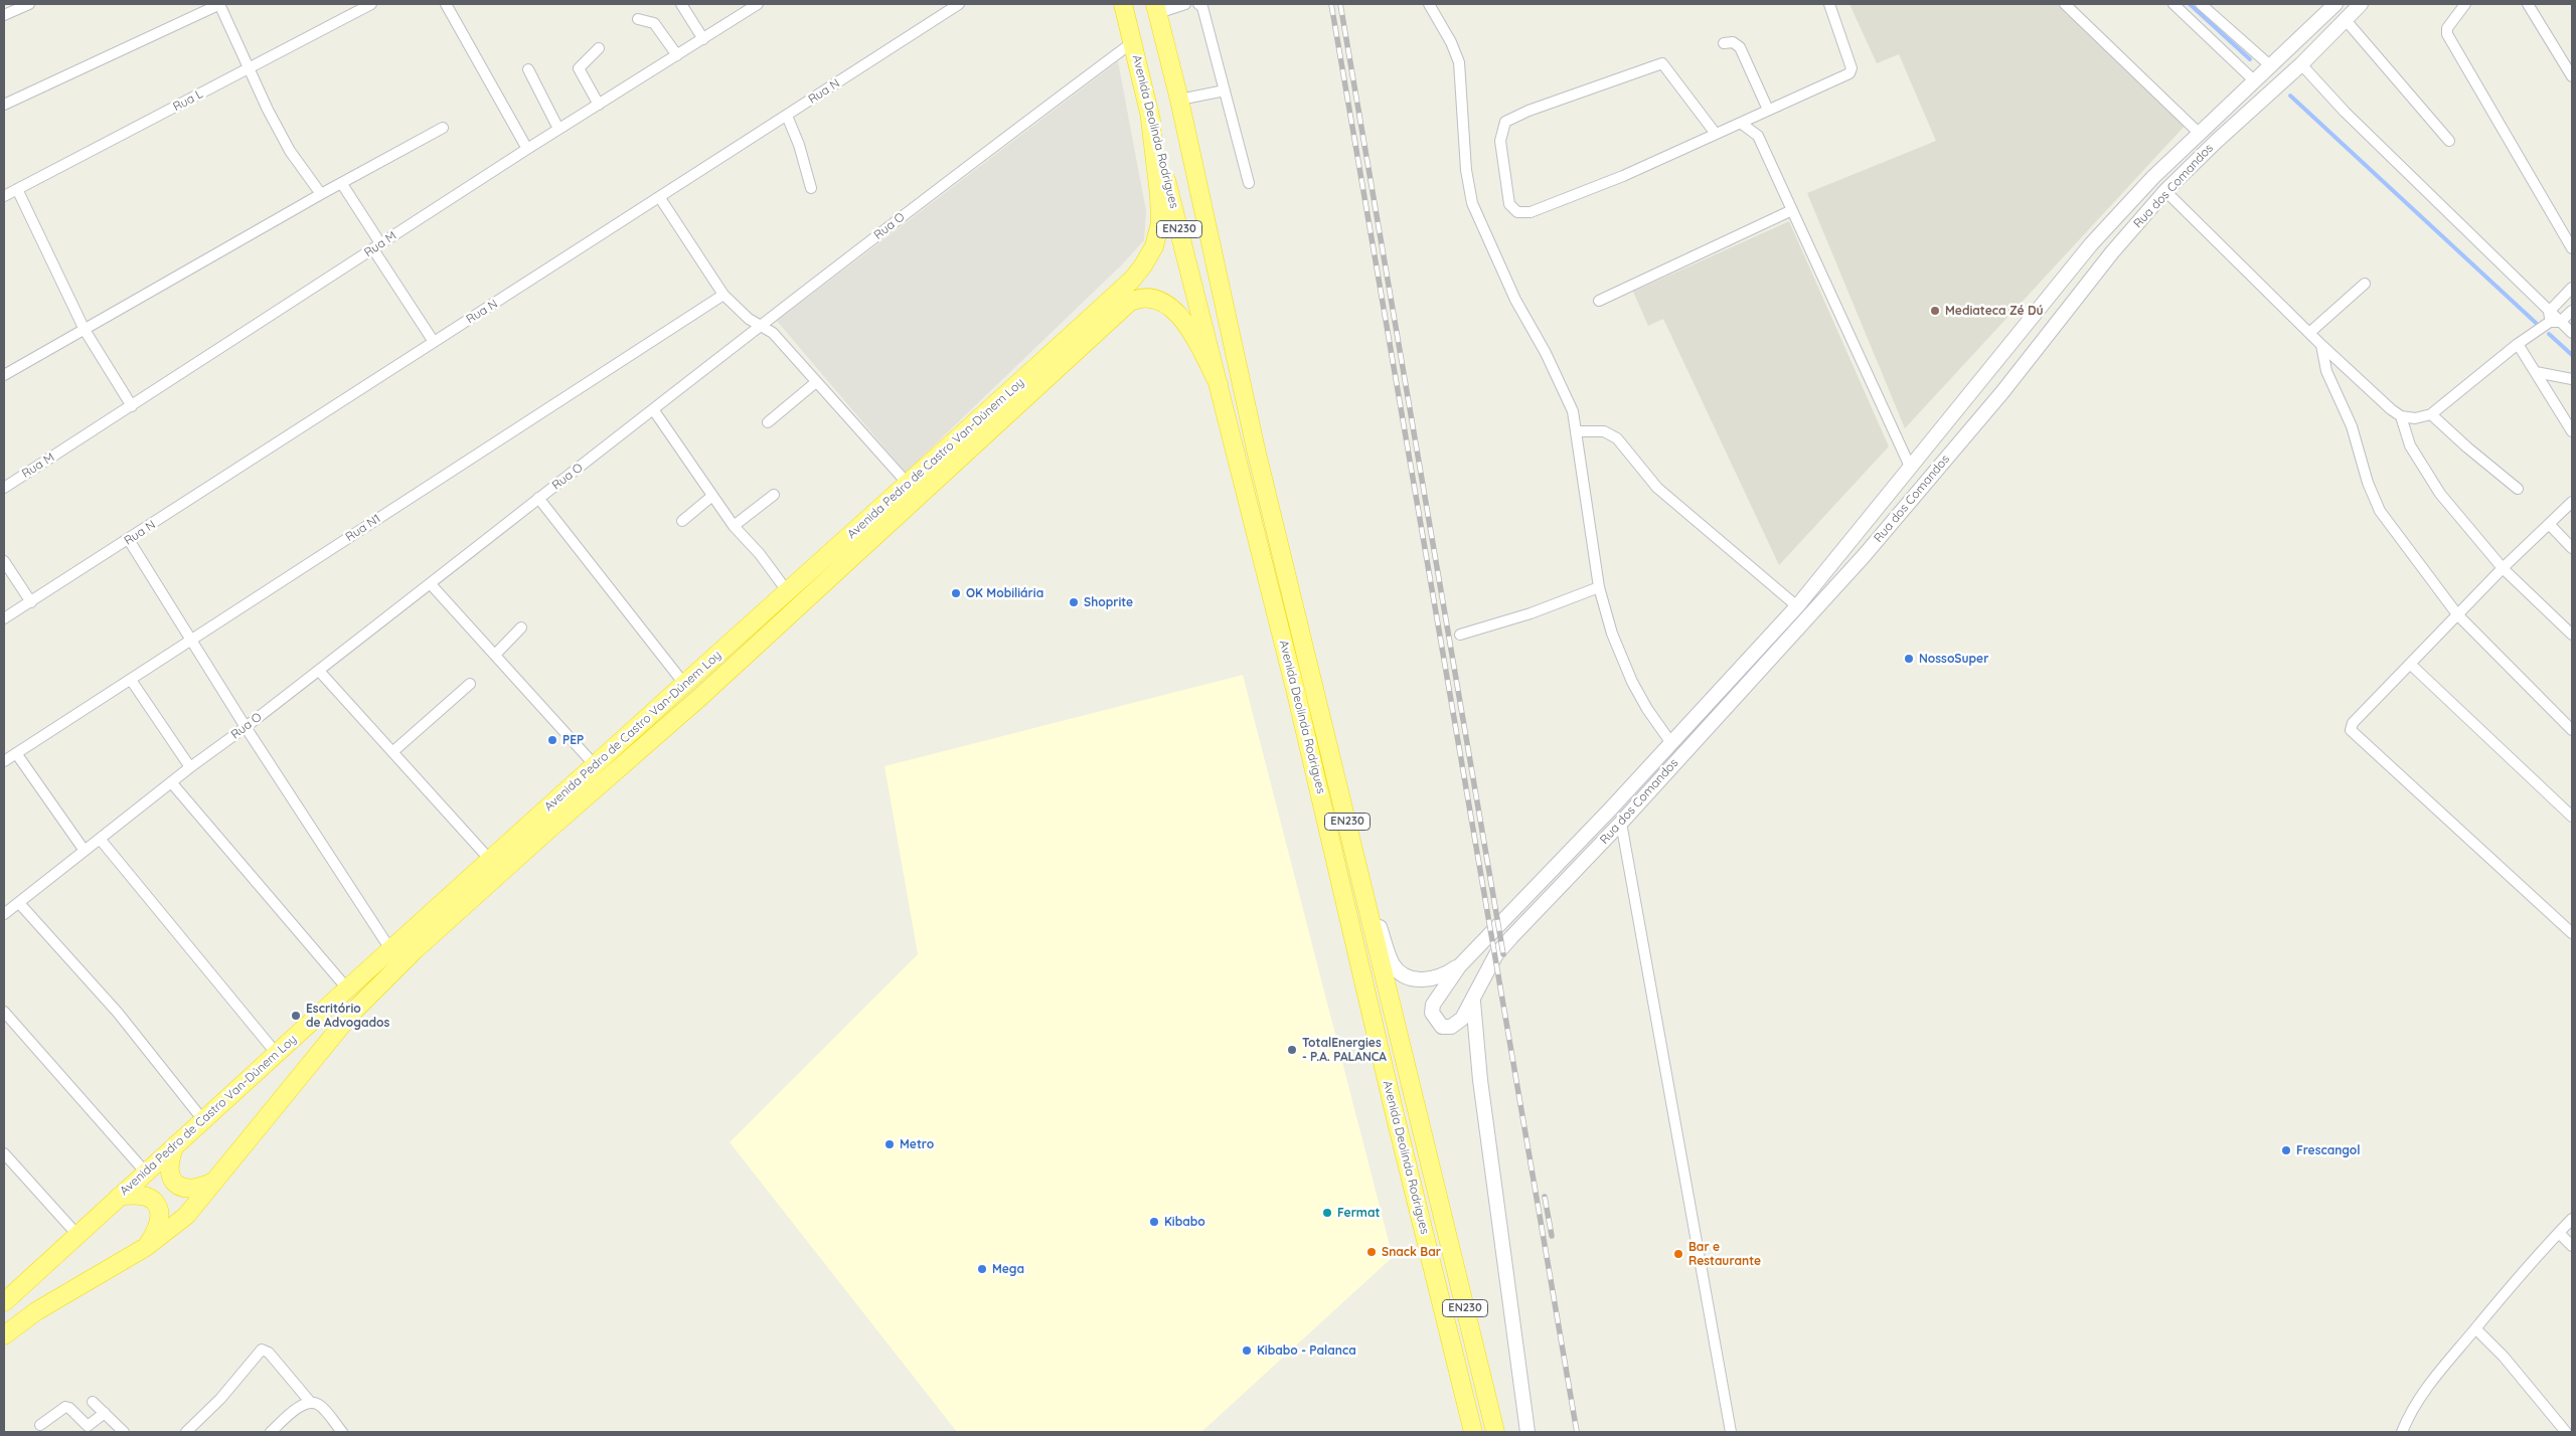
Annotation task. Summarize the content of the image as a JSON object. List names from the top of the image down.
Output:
{
  "streets": {
    "highway": ["Avenida Deolinda Rodrigues", "EN230", "Avenida Pedro de Castro Van-Dúnem Loy"],
    "main road": ["Rua dos Comandos"],
    "street": [
      "Rua N",
      "Rua L",
      "Rua O",
      "Rua M",
      "Rua N1"
    ]
  },
  "crossings": [
    ["Avenida Deolinda Rodrigues", "Rua O"],
    ["Avenida Deolinda Rodrigues", "Avenida Pedro de Castro Van-Dúnem Loy"]
  ],
  "places": [
    "Mediateca Zé Dú",
    "OK Mobiliária",
    "Shoprite",
    "NossoSuper",
    "PEP",
    "Escritório de Advogados",
    "TotalEnergies - P.A. PALANCA",
    "Metro",
    "Frescangol",
    "Fermat",
    "Kibabo",
    "Snack Bar",
    "Bar e Restaurante",
    "Mega",
    "Kibabo - Palanca"
  ]
}
